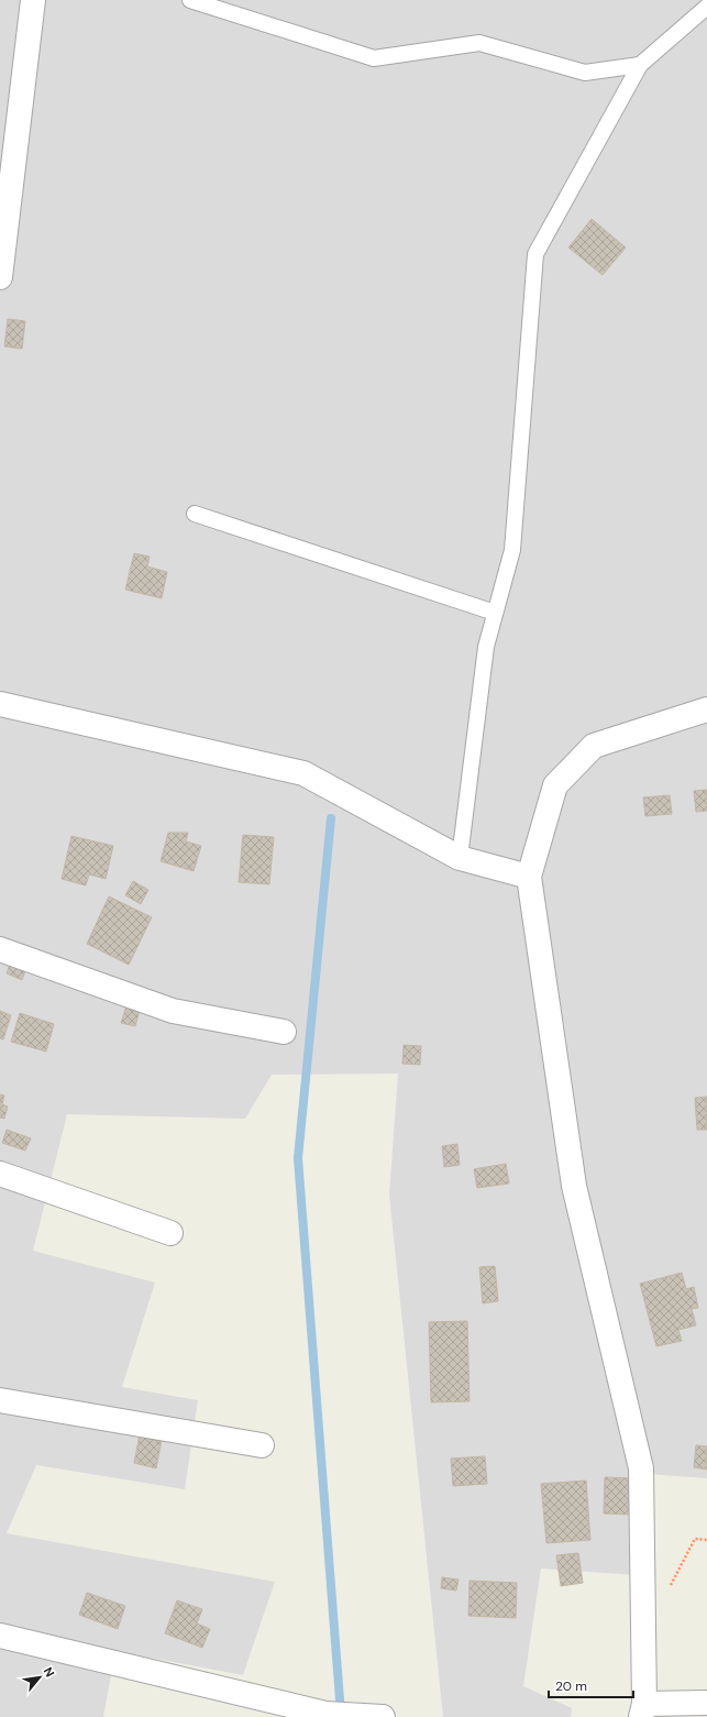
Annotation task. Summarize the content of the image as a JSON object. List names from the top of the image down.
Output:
{
  "scale_bar": "20 m",
  "north": "top right"
}
